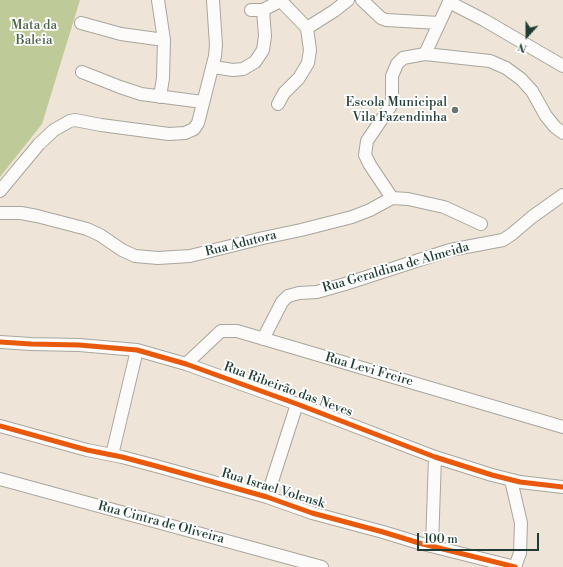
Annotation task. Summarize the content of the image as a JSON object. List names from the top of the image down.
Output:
{
  "streets": {
    "street": [
      "Rua Adutora",
      "Rua Geraldina de Almeida",
      "Rua Levi Freire",
      "Rua Ribeirão das Neves",
      "Rua Israel Volensk",
      "Rua Cintra de Oliveira"
    ]
  },
  "crossings": [
    ["Rua Geraldina de Almeida", "Rua Levi Freire"],
    ["Rua Levi Freire", "Rua Ribeirão das Neves"]
  ],
  "parks": ["Mata da Baleia"],
  "places": ["Escola Municipal Vila Fazendinha"],
  "scale_bar": "100 m",
  "north": "bottom"
}
